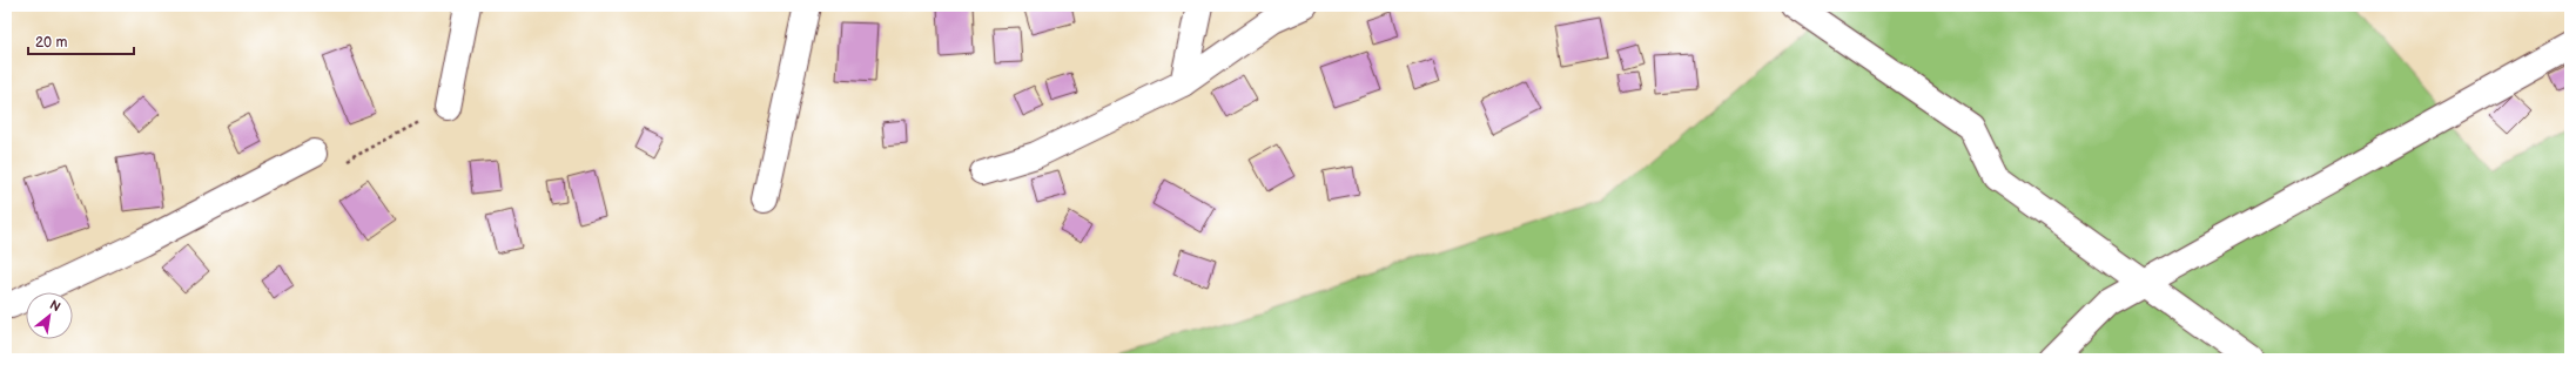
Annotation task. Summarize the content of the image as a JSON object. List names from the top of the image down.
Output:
{
  "scale_bar": "20 m",
  "north": "top right"
}
